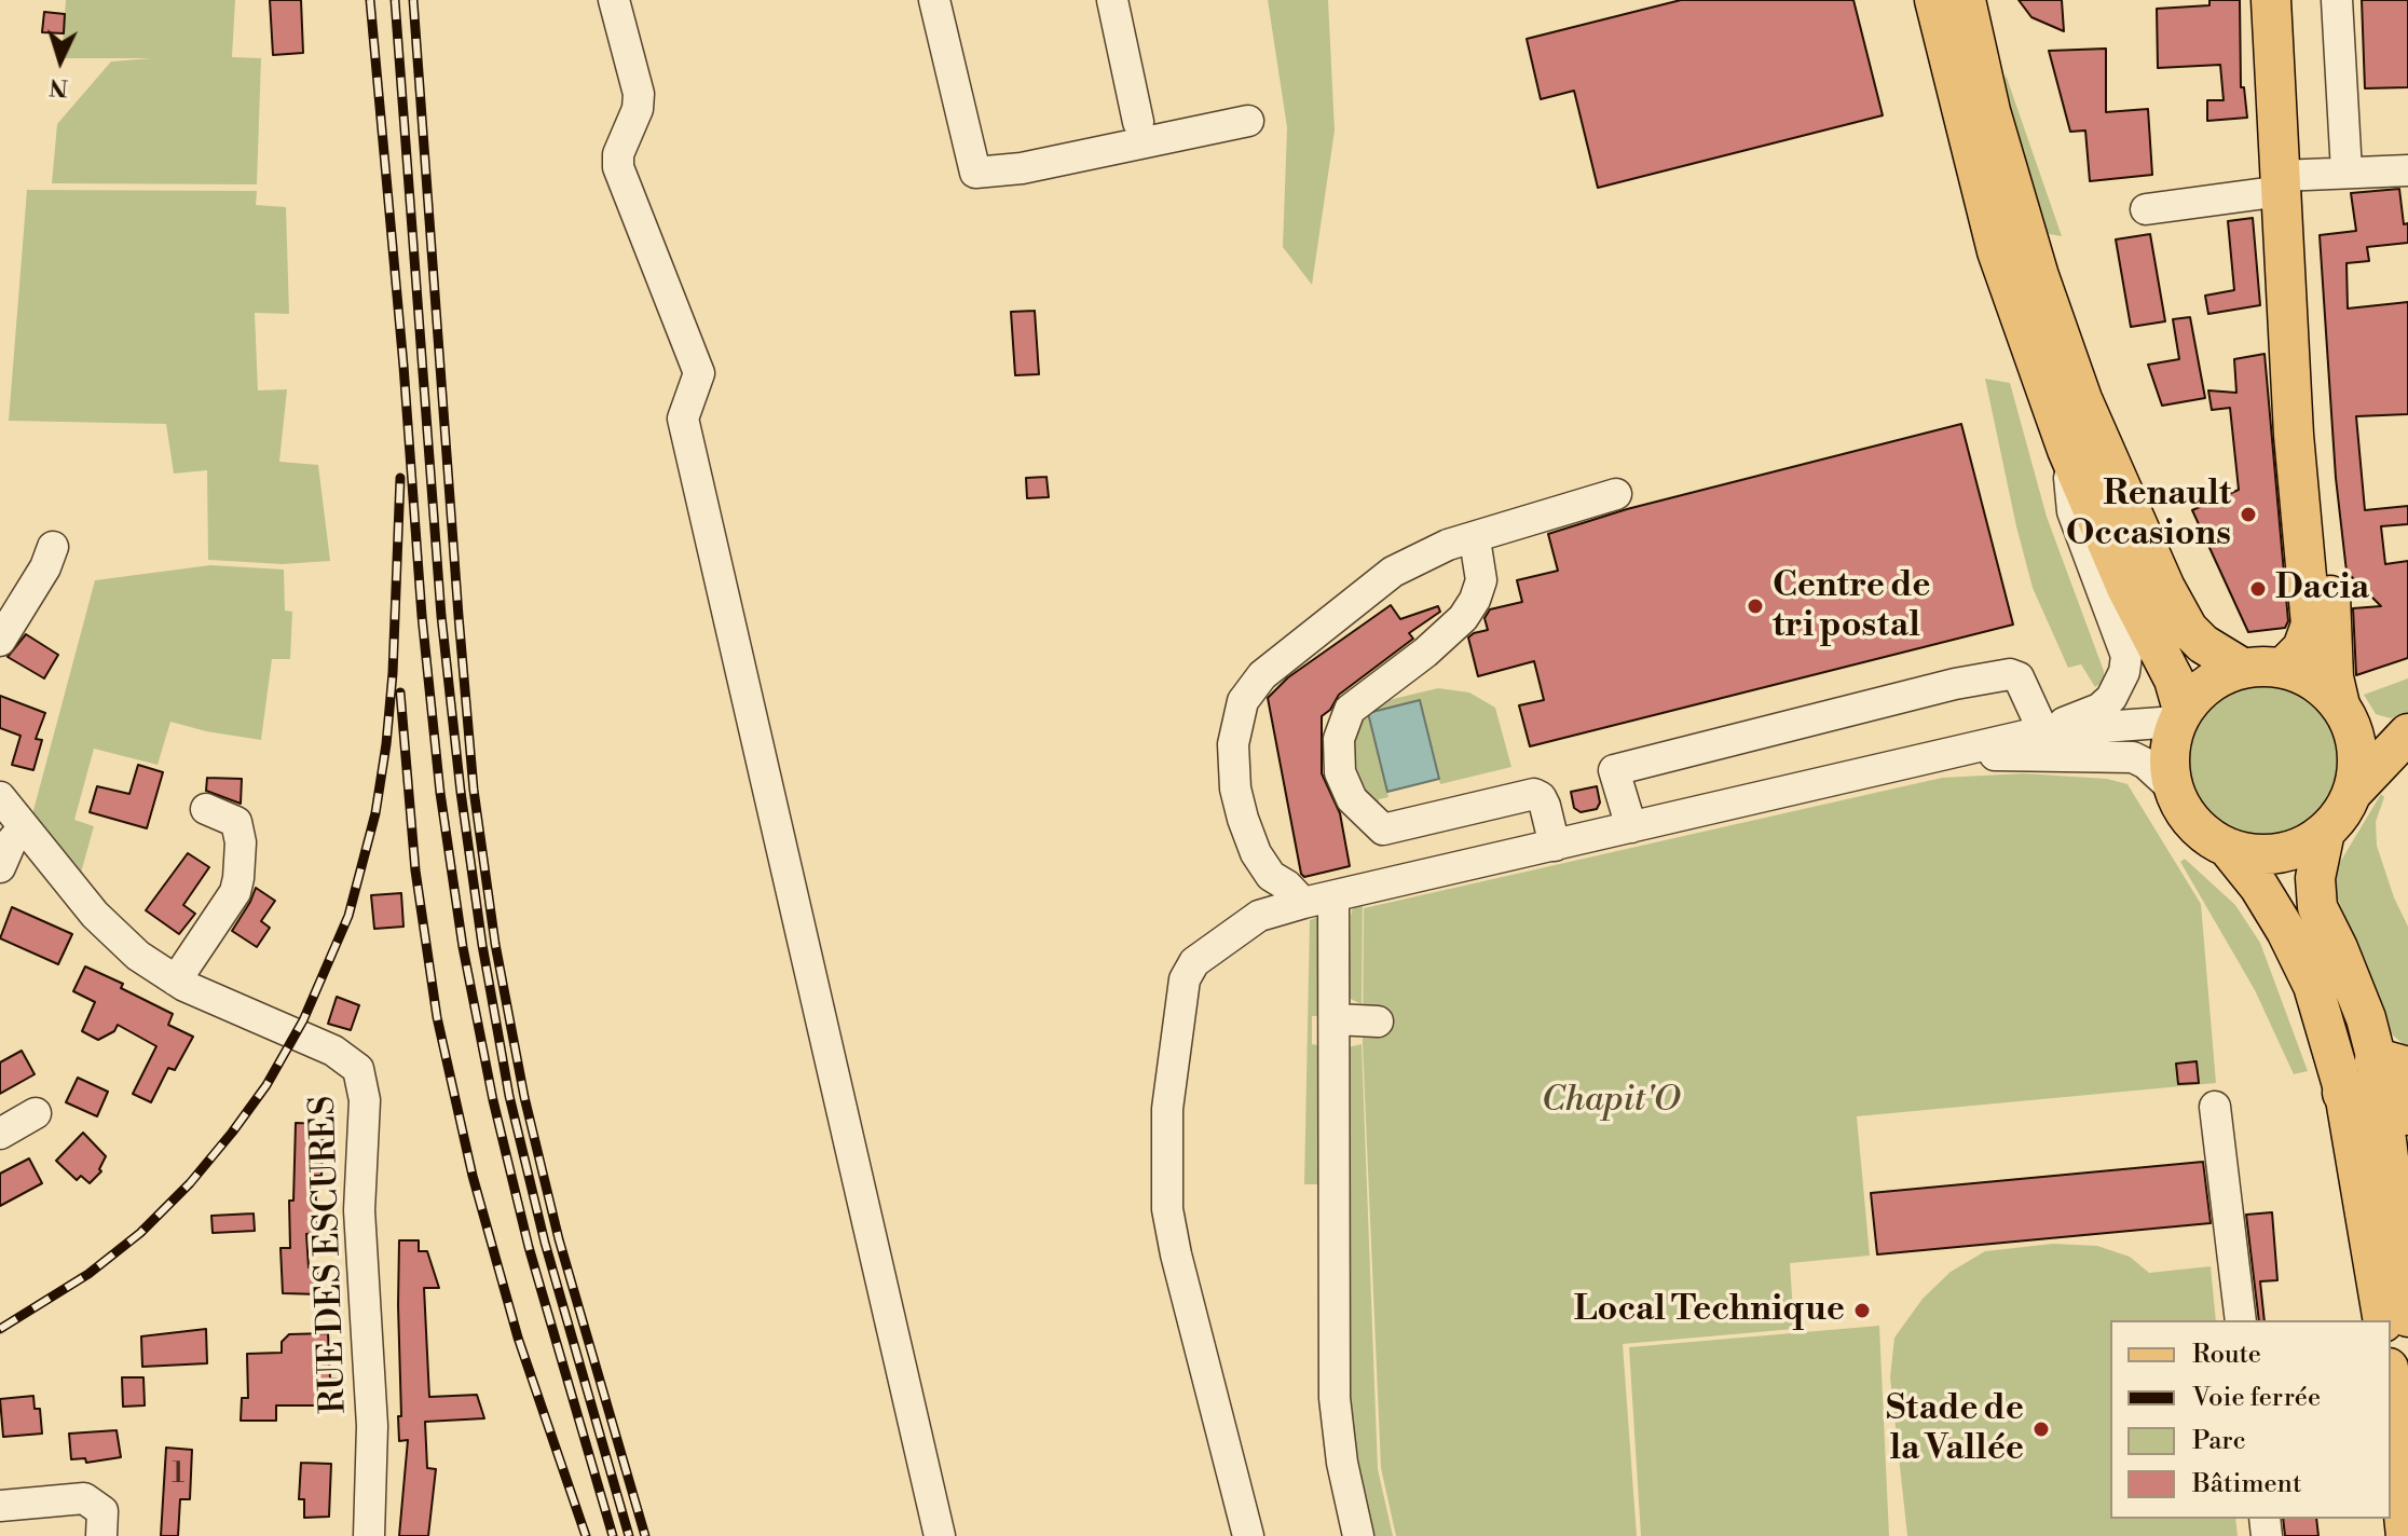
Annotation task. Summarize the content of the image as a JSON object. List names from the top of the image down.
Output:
{
  "streets": {
    "street": ["RUE DES ESCURES"]
  },
  "parks": ["Chapit'O"],
  "places": [
    "Renault Occasions",
    "Dacia",
    "Centre de tri postal",
    "Local Technique",
    "Stade de la Vallée"
  ],
  "house_numbers": ["1"],
  "legend": [
    "Route",
    "Voie ferrée",
    "Parc",
    "Bâtiment"
  ],
  "north": "bottom"
}
